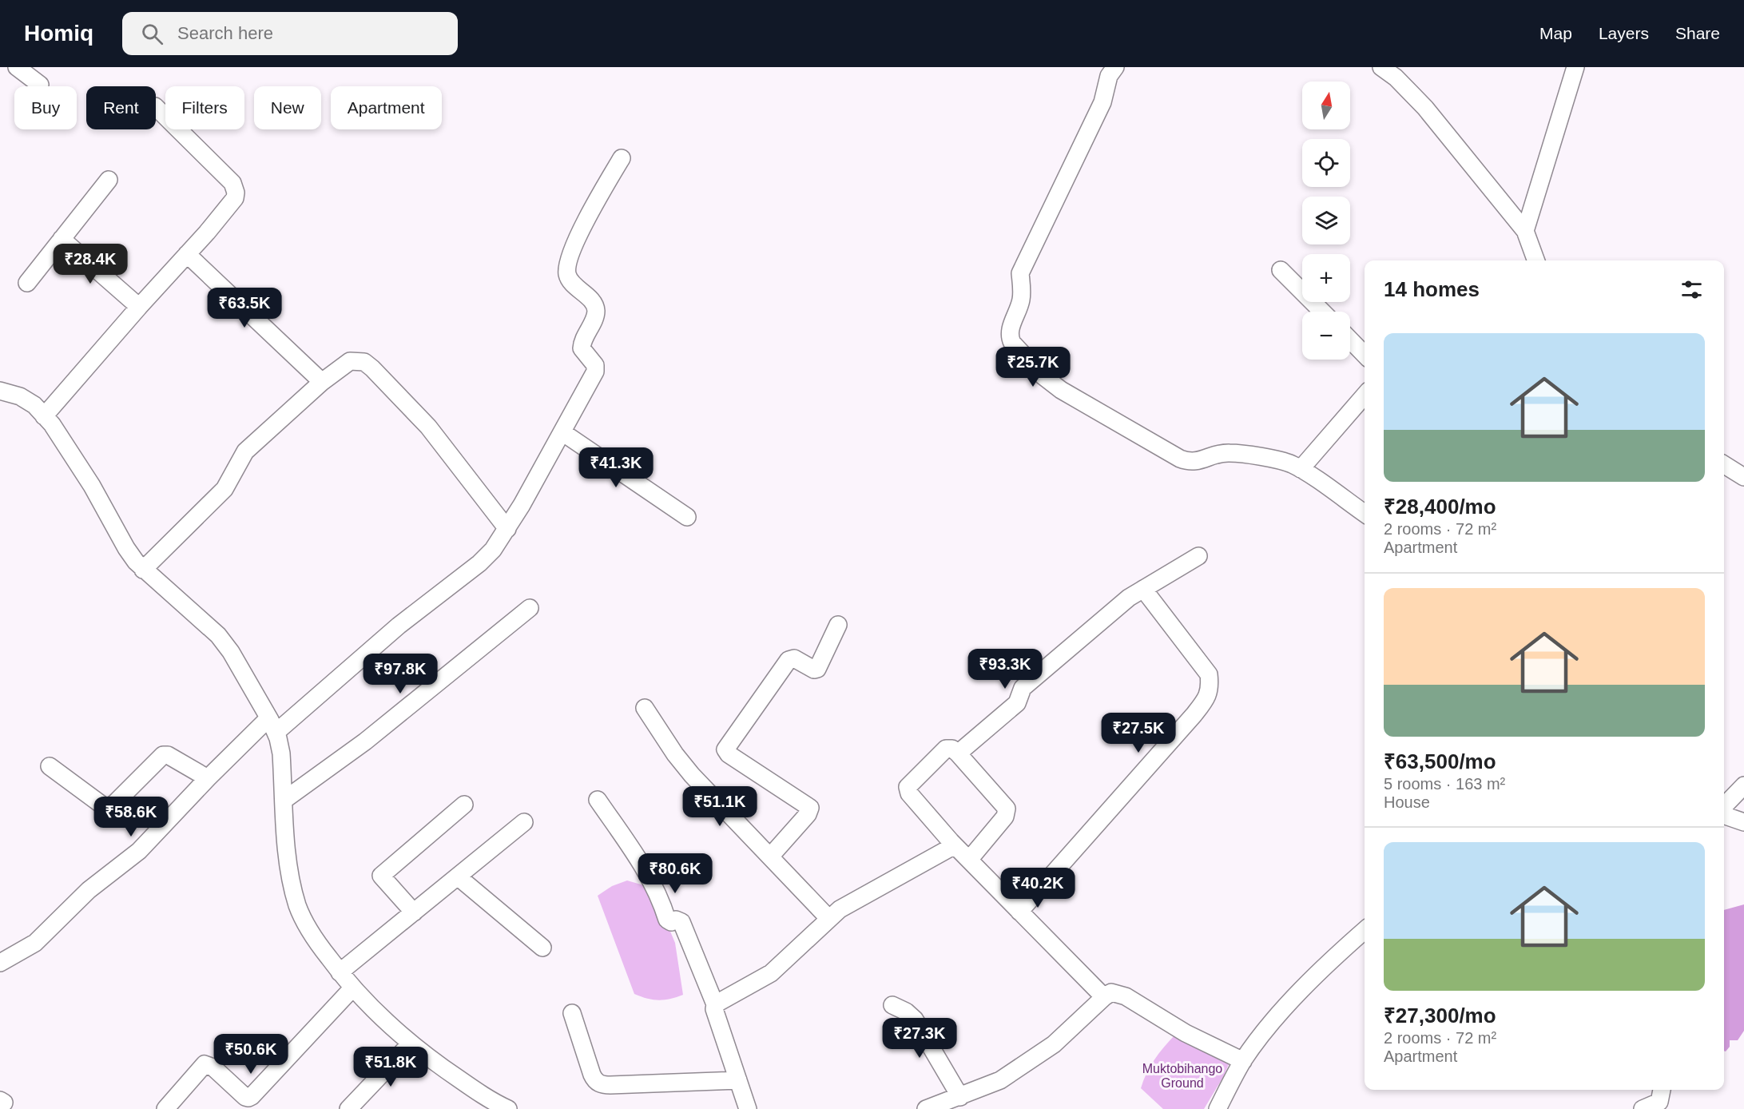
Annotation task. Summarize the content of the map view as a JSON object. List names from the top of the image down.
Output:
{
  "parks": ["Muktobihango Ground"],
  "north": "top",
  "page": {
    "header": "Homiq",
    "search": "Search here",
    "nav": ["Map", "Layers", "Share"],
    "map_buttons": ["+", "−"],
    "chip": [
      "Buy",
      "Rent",
      "Filters",
      "New",
      "Apartment"
    ],
    "price": [
      "₹28.4K",
      "₹63.5K",
      "₹25.7K",
      "₹41.3K",
      "₹93.3K",
      "₹97.8K",
      "₹27.5K",
      "₹51.1K",
      "₹58.6K",
      "₹80.6K",
      "₹40.2K",
      "₹27.3K",
      "₹50.6K",
      "₹51.8K"
    ],
    "heading": "14 homes",
    "list": [
      {
        "name": "₹28,400/mo",
        "note": "2 rooms · 72 m² · Apartment"
      },
      {
        "name": "₹63,500/mo",
        "note": "5 rooms · 163 m² · House"
      },
      {
        "name": "₹27,300/mo",
        "note": "2 rooms · 72 m² · Apartment"
      }
    ]
  }
}
